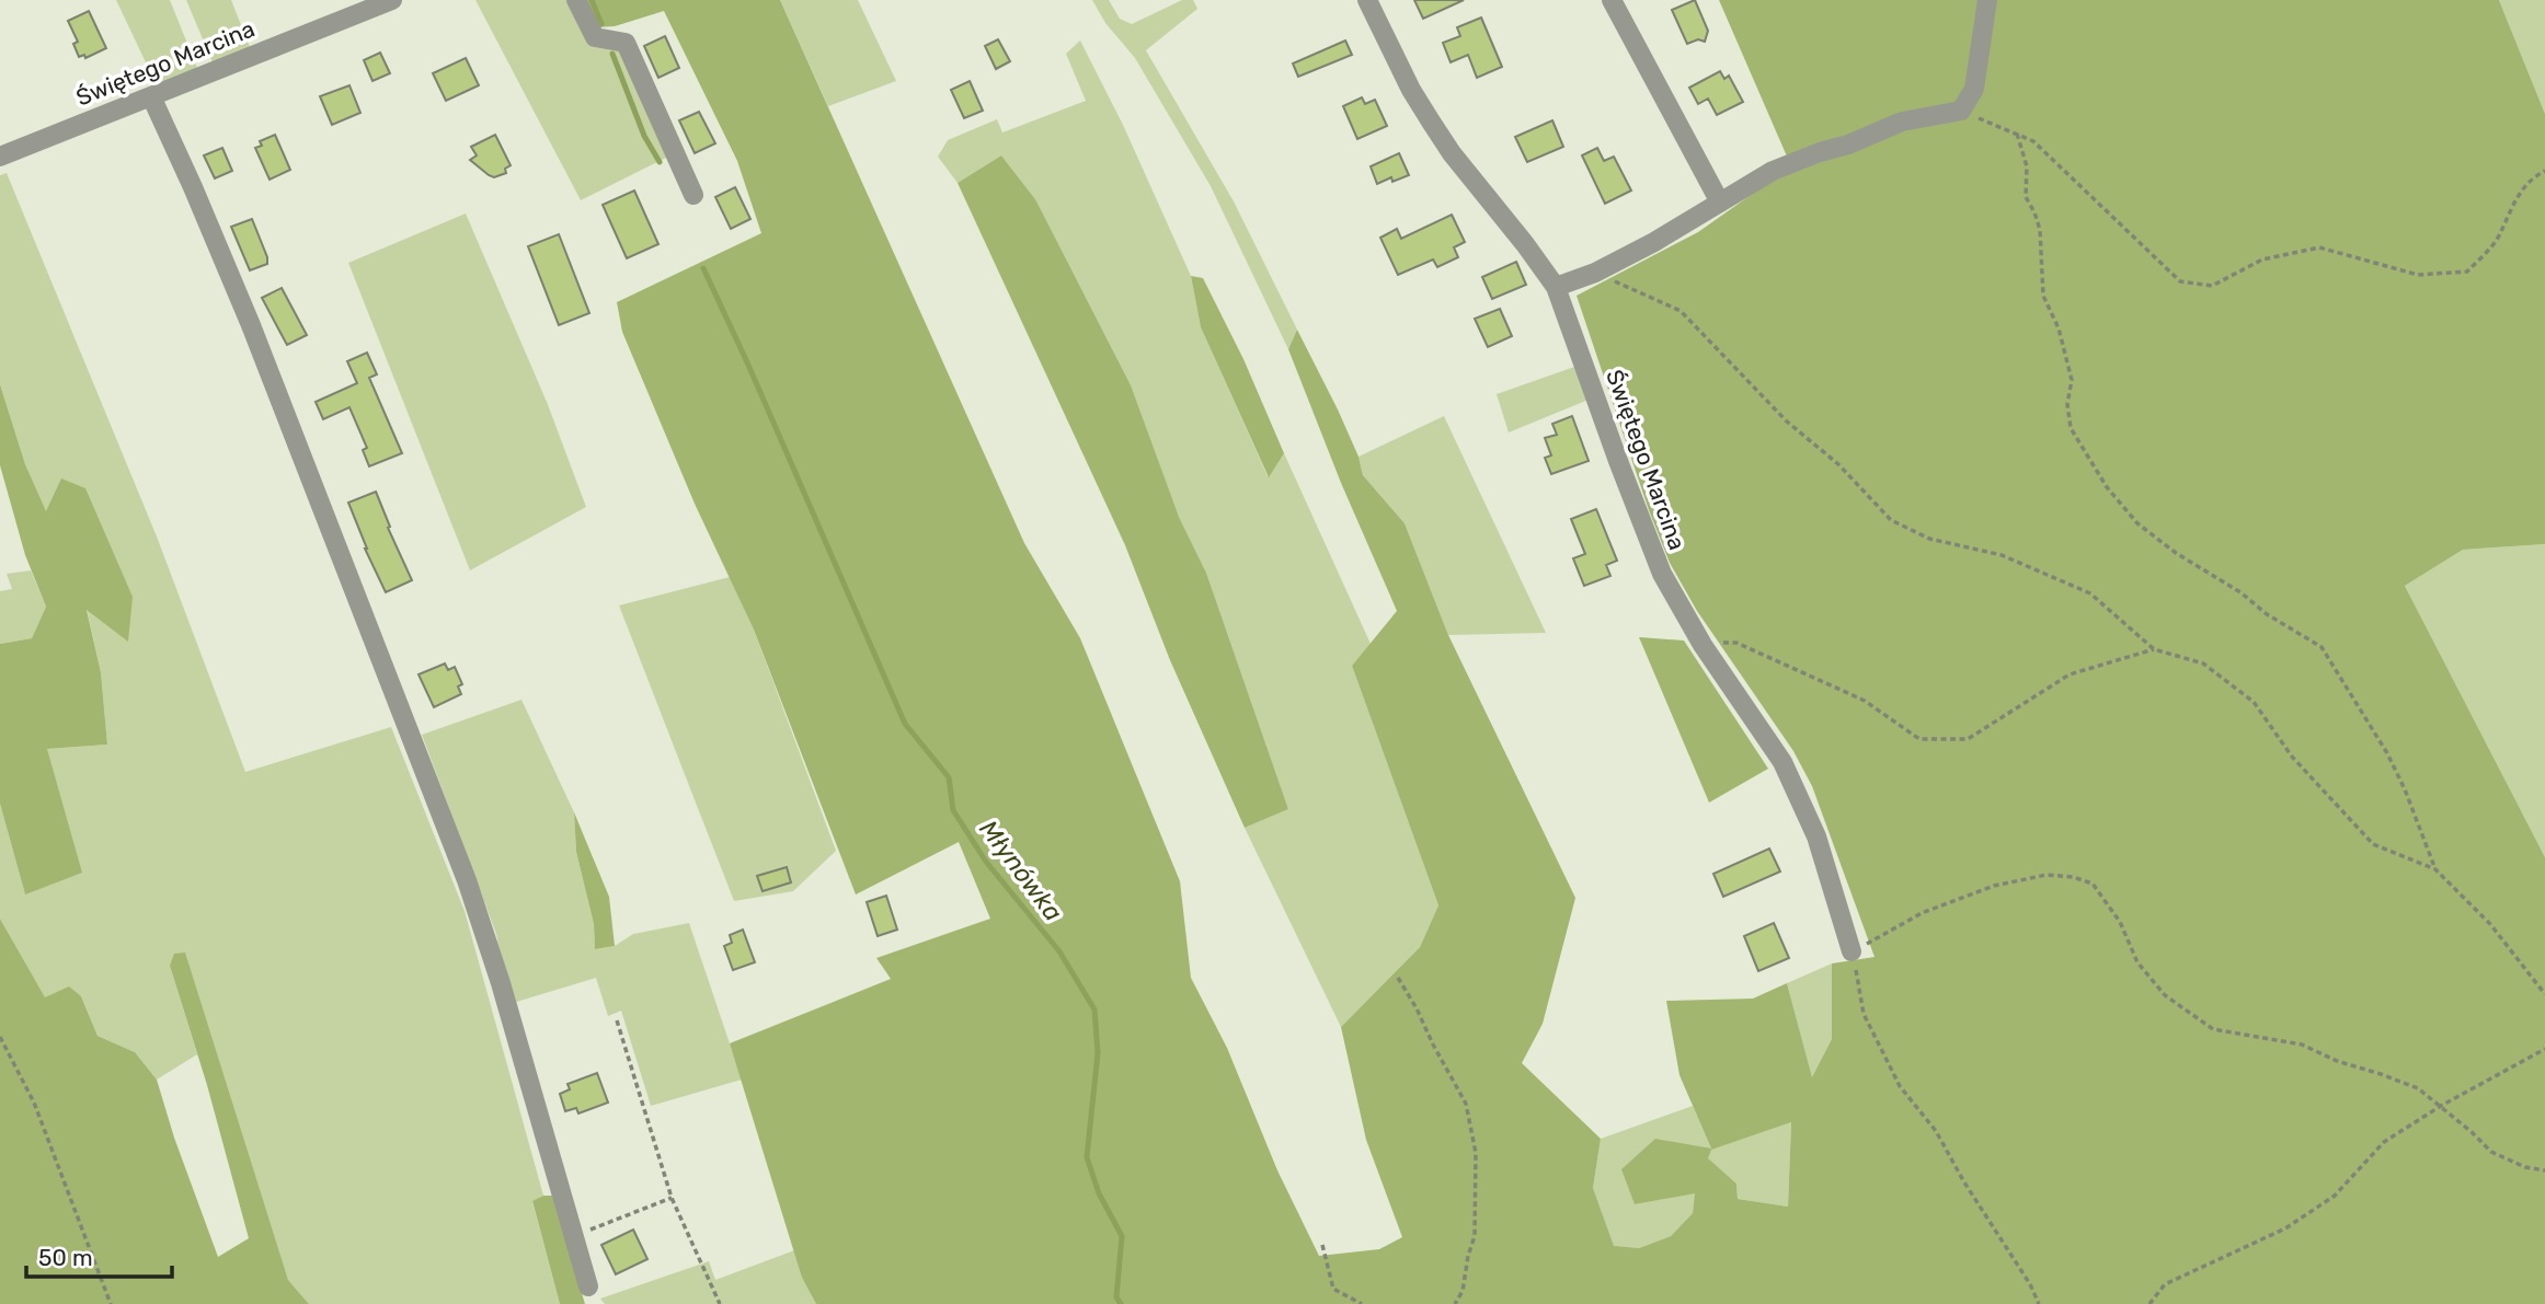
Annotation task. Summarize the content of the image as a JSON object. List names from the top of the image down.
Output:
{
  "streets": {
    "street": ["Świętego Marcina"]
  },
  "water": ["Młynówka"],
  "scale_bar": "50 m"
}
